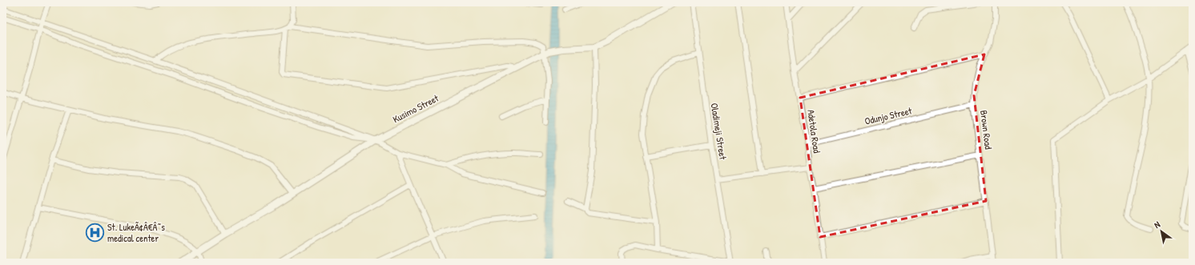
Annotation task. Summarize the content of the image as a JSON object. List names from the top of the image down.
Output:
{
  "streets": {
    "street": [
      "Kusimo Street",
      "Odunjo Street",
      "Brown Road",
      "Oladimeji Street",
      "Adetola Road"
    ]
  },
  "crossings": [
    ["Odunjo Street", "Brown Road"],
    ["Odunjo Street", "Adetola Road"]
  ],
  "places": {
    "hospital": ["St. LukeÃ¢Â€Â˜s medical center"]
  },
  "north": "top left"
}
